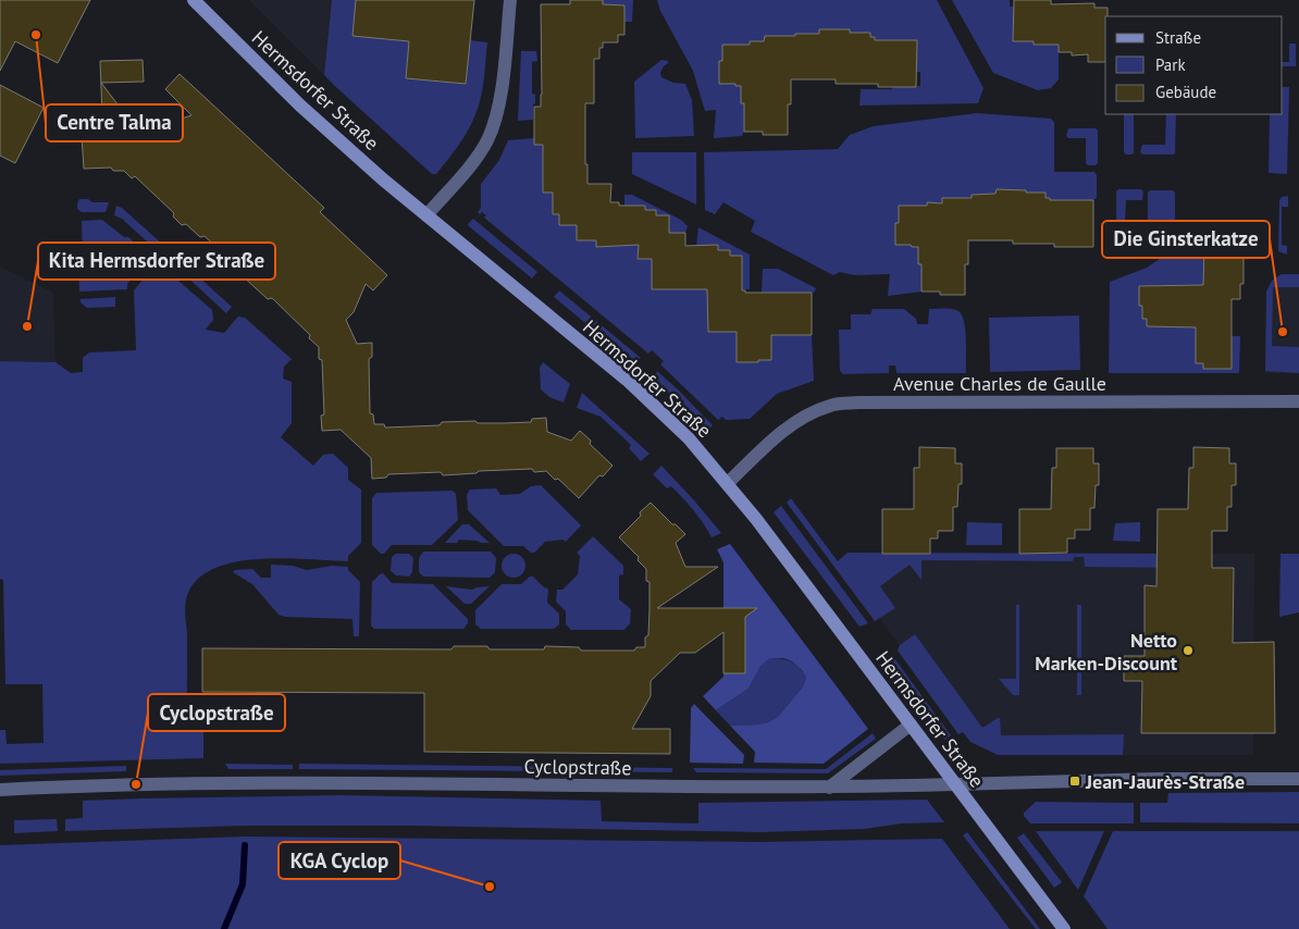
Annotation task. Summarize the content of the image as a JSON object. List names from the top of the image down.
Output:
{
  "streets": {
    "main road": ["Hermsdorfer Straße"],
    "street": ["Avenue Charles de Gaulle", "Cyclopstraße"]
  },
  "crossings": [
    ["Hermsdorfer Straße", "Avenue Charles de Gaulle"],
    ["Hermsdorfer Straße", "Cyclopstraße"]
  ],
  "places": {
    "other": [
      "Centre Talma",
      "Kita Hermsdorfer Straße",
      "Die Ginsterkatze",
      "Netto Marken-Discount",
      "Cyclopstraße",
      "KGA Cyclop"
    ],
    "transit": ["Jean-Jaurès-Straße"]
  },
  "legend": ["Straße", "Park", "Gebäude"]
}
